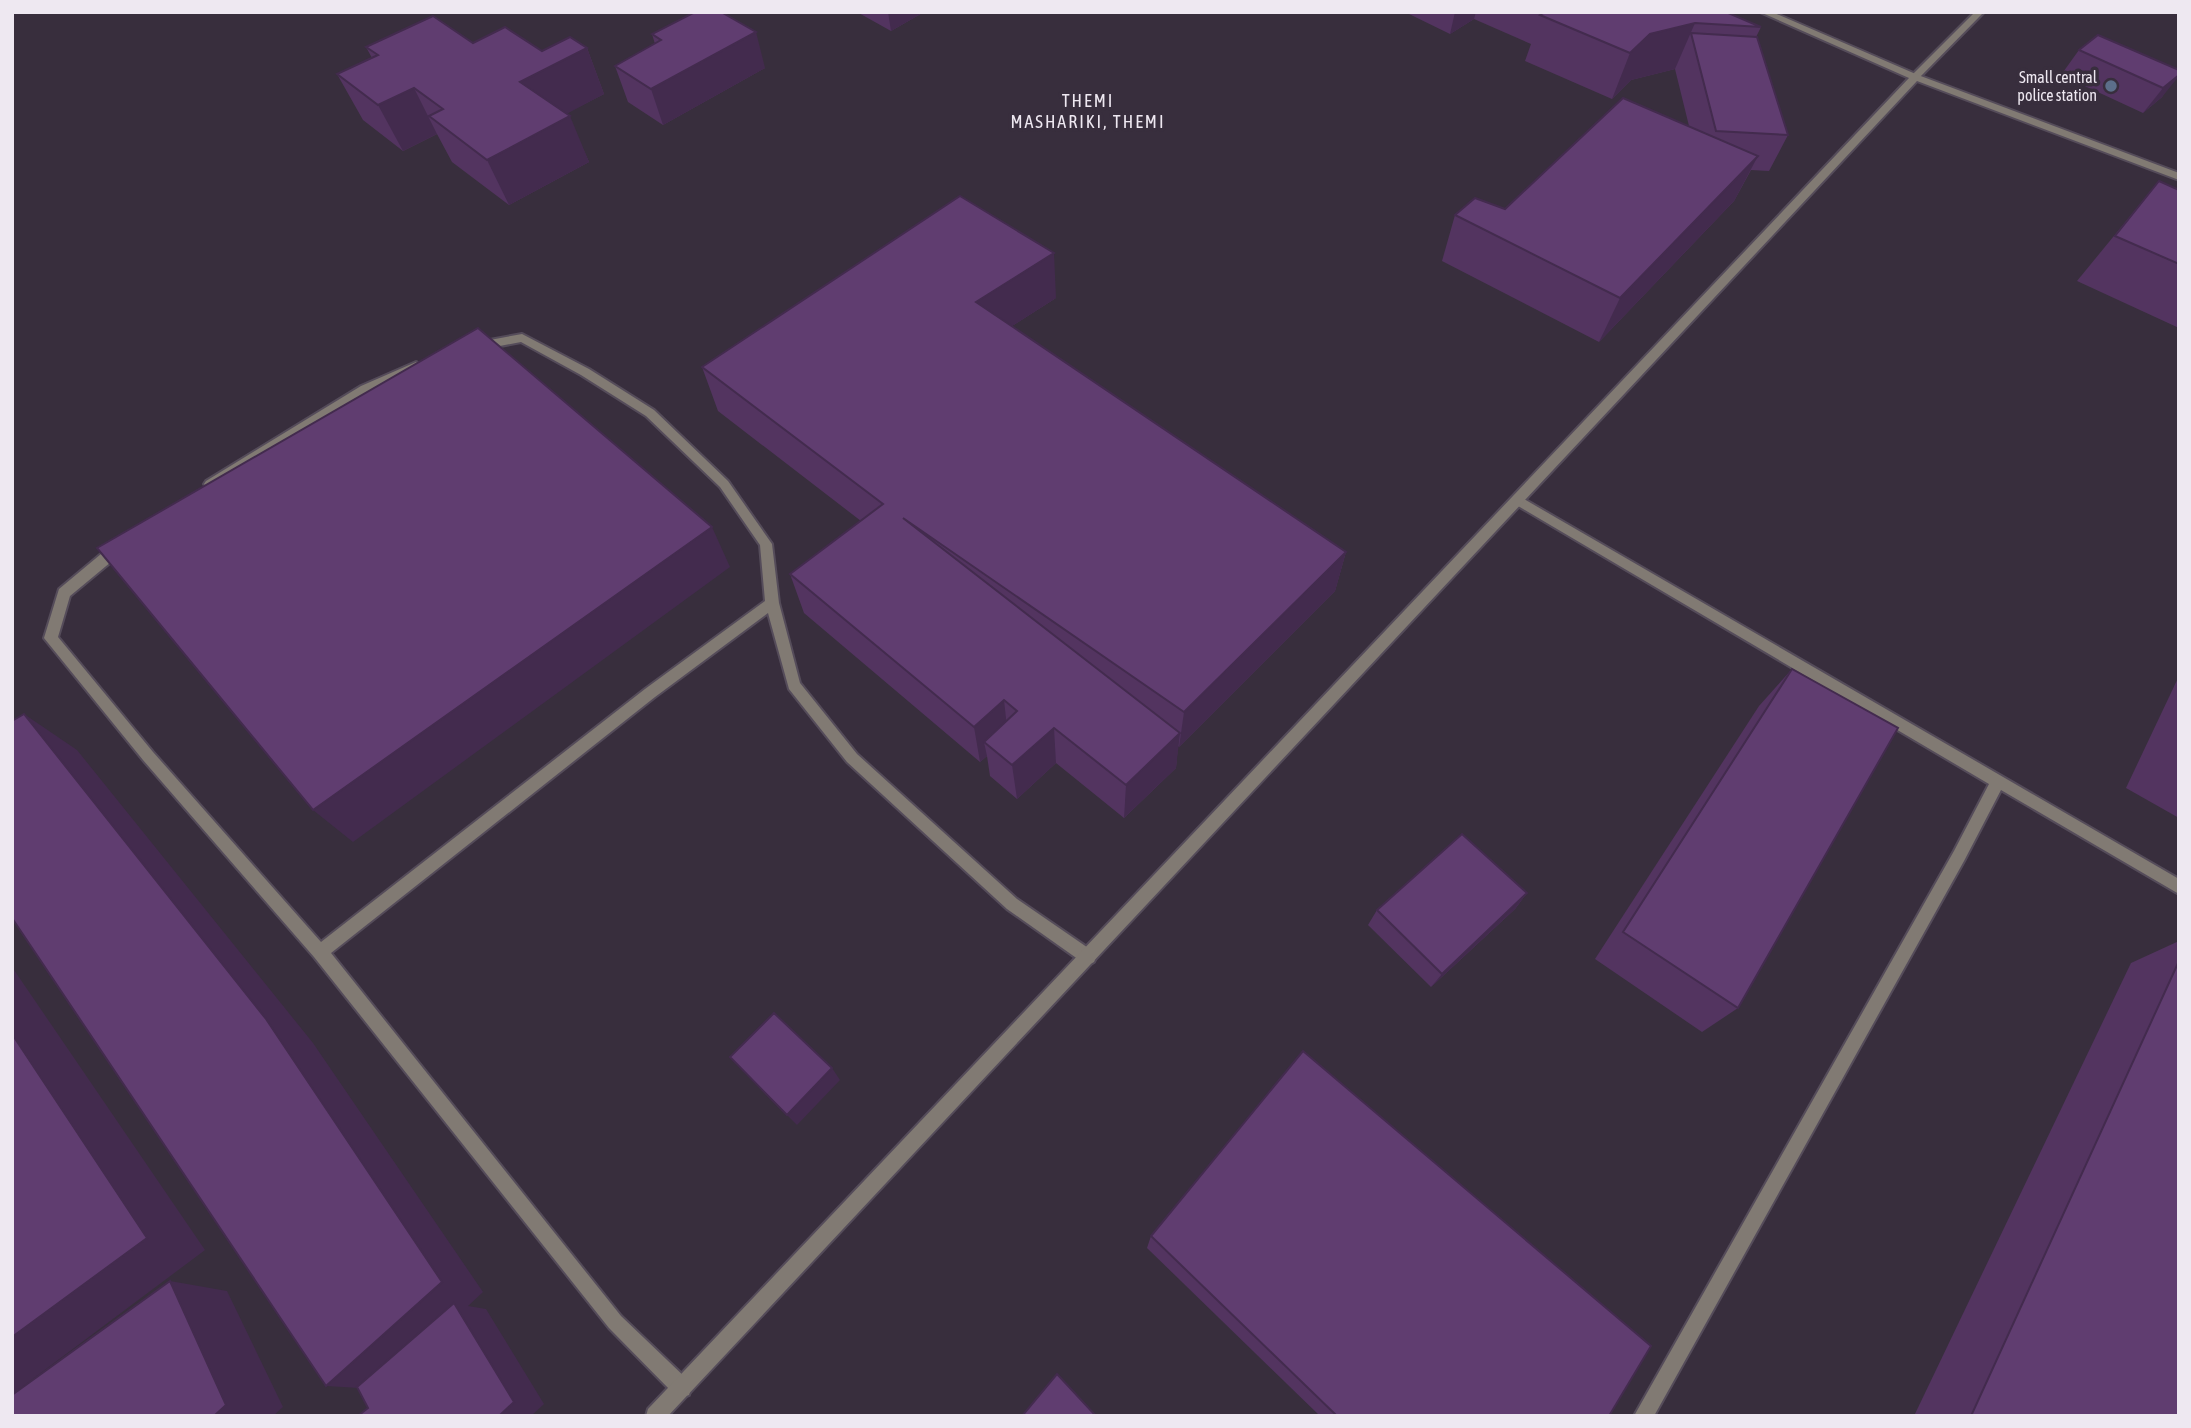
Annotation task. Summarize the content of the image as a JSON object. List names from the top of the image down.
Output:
{
  "districts": ["THEMI MASHARIKI, THEMI"],
  "places": ["Small central police station"]
}
